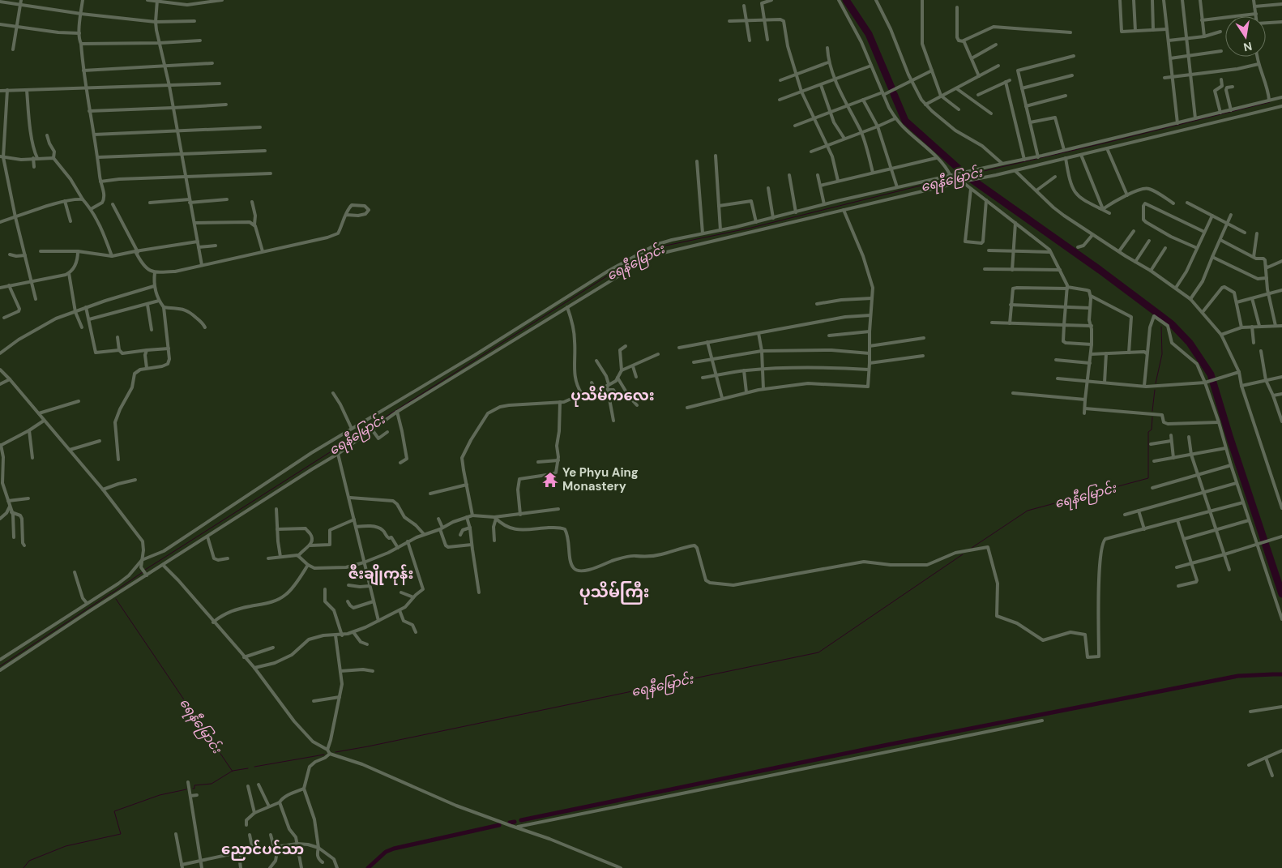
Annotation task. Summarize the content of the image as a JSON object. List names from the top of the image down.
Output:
{
  "districts": [
    "ပုသိမ်ကလေး",
    "ဇီးချိုကုန်း",
    "ပုသိမ်ကြီး",
    "ညောင်ပင်သာ"
  ],
  "water": ["ရေနီမြောင်း"],
  "places": {
    "temple": ["Ye Phyu Aing Monastery"]
  },
  "north": "bottom"
}
